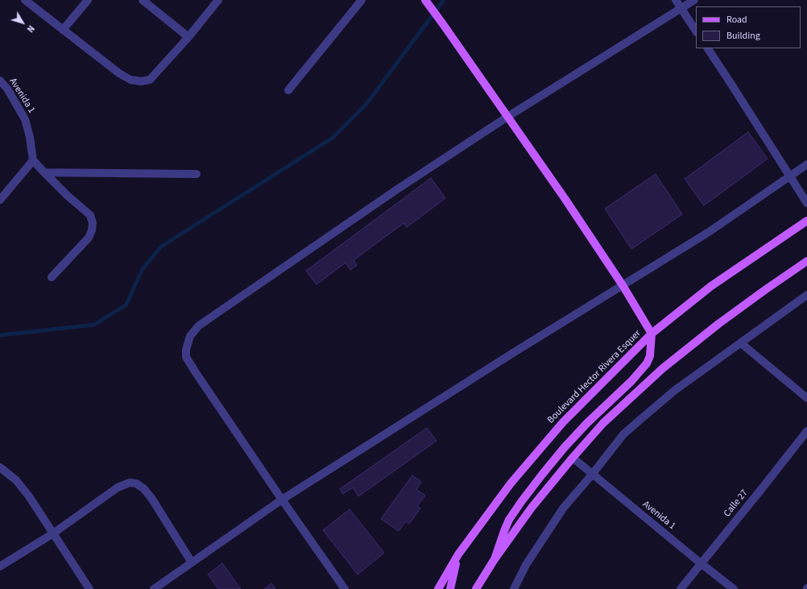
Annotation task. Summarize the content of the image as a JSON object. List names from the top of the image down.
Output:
{
  "streets": {
    "main road": ["Boulevard Hector Rivera Esquer"],
    "street": ["Avenida 1", "Calle 27"]
  },
  "crossings": [
    ["Avenida 1", "Calle 27"]
  ],
  "legend": ["Road", "Building"],
  "north": "bottom right"
}
